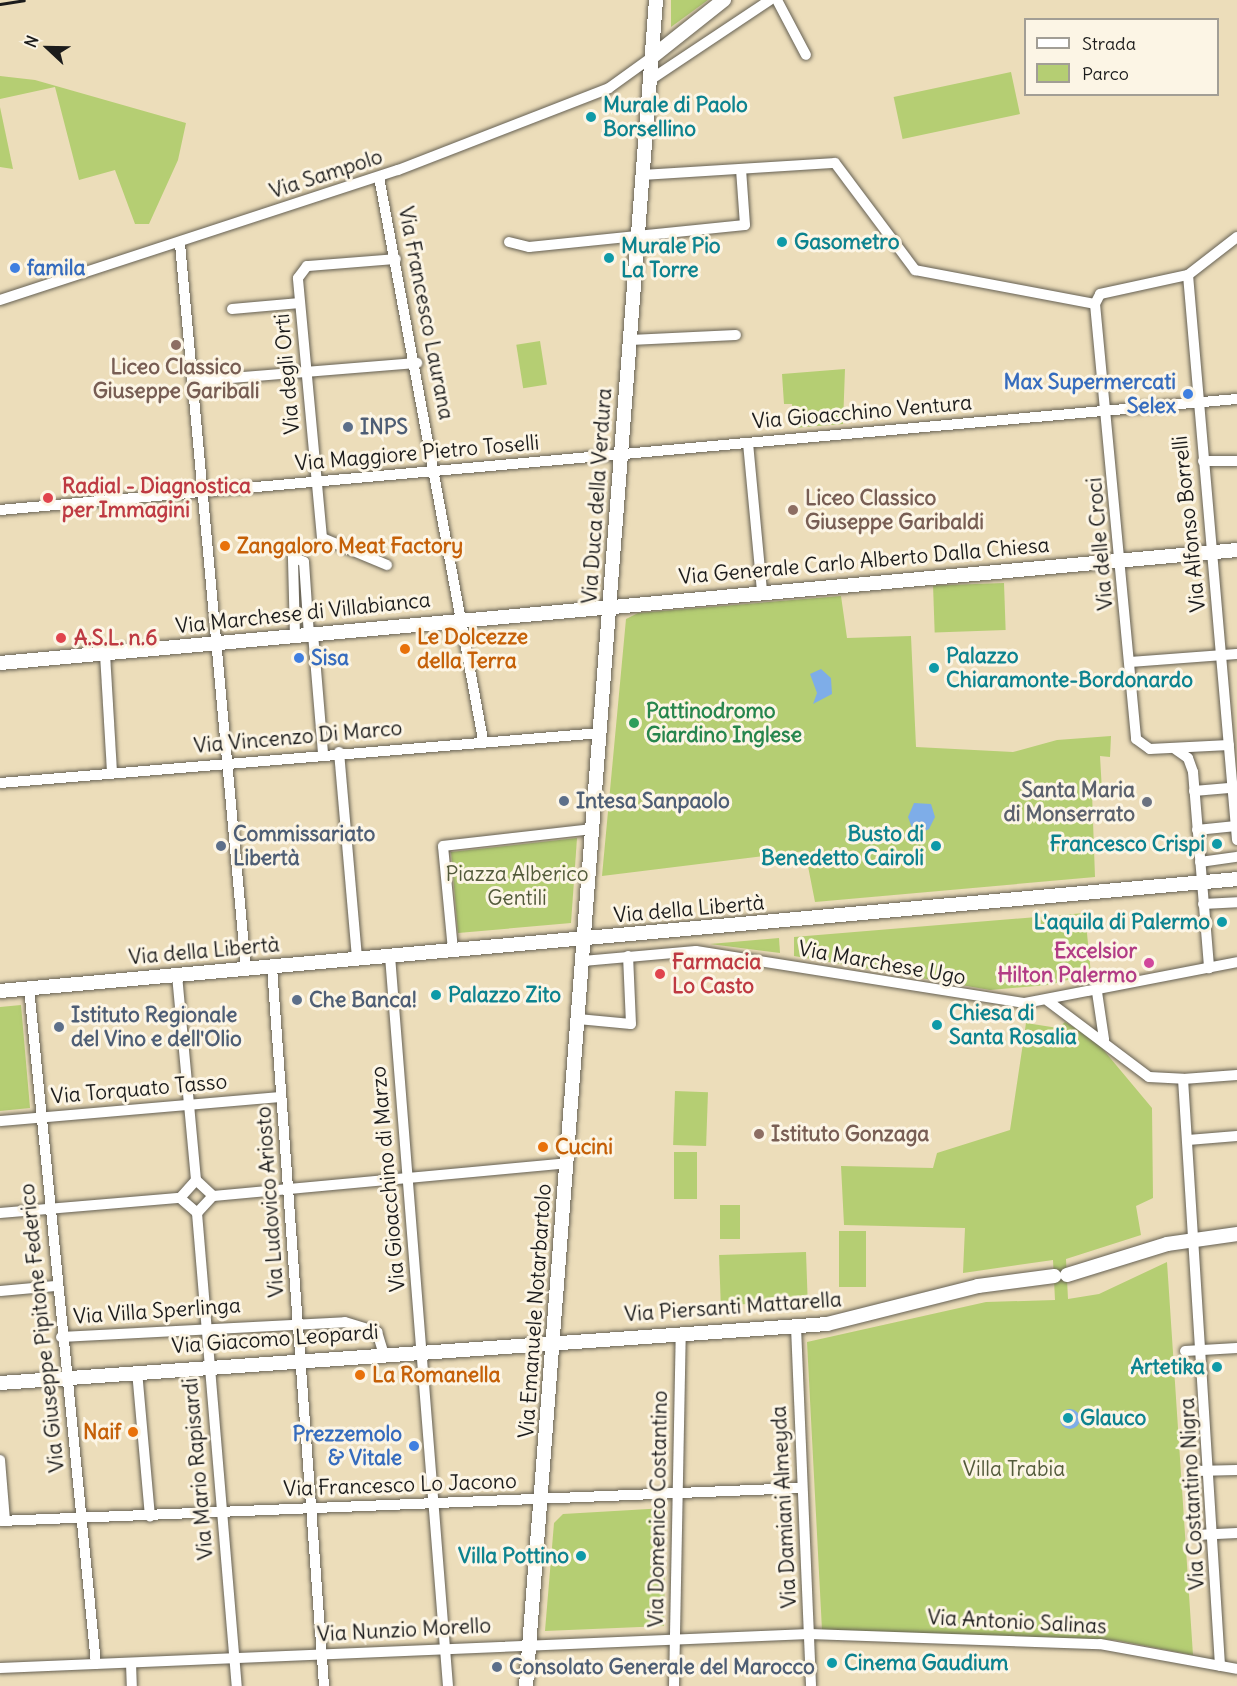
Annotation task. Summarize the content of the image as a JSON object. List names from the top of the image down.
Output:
{
  "streets": {
    "street": [
      "Via Sampolo",
      "Via Francesco Laurana",
      "Via degli Orti",
      "Via Gioacchino Ventura",
      "Via Maggiore Pietro Toselli",
      "Via Duca della Verdura",
      "Via Alfonso Borrelli",
      "Via delle Croci",
      "Via Generale Carlo Alberto Dalla Chiesa",
      "Via Marchese di Villabianca",
      "Via Vincenzo Di Marco",
      "Via della Libertà",
      "Via Marchese Ugo",
      "Via Torquato Tasso",
      "Via Gioacchino di Marzo",
      "Via Ludovico Ariosto",
      "Via Piersanti Mattarella",
      "Via Villa Sperlinga",
      "Via Emanuele Notarbartolo",
      "Via Giuseppe Pipitone Federico",
      "Via Giacomo Leopardi",
      "Via Mario Rapisardi",
      "Via Francesco Lo Jacono",
      "Via Costantino Nigra",
      "Via Damiani Almeyda",
      "Via Domenico Costantino",
      "Via Antonio Salinas",
      "Via Nunzio Morello"
    ]
  },
  "crossings": [
    ["Via Sampolo", "Via Francesco Laurana"],
    ["Via Sampolo", "Via Duca della Verdura"],
    ["Via Francesco Laurana", "Via degli Orti"],
    ["Via Francesco Laurana", "Via Maggiore Pietro Toselli"],
    ["Via Francesco Laurana", "Via Marchese di Villabianca"],
    ["Via Francesco Laurana", "Via Vincenzo Di Marco"],
    ["Via degli Orti", "Via Maggiore Pietro Toselli"],
    ["Via Gioacchino Ventura", "Via Maggiore Pietro Toselli"],
    ["Via Gioacchino Ventura", "Via Duca della Verdura"],
    ["Via Gioacchino Ventura", "Via Alfonso Borrelli"],
    ["Via Gioacchino Ventura", "Via delle Croci"],
    ["Via Maggiore Pietro Toselli", "Via Duca della Verdura"],
    ["Via Duca della Verdura", "Via Generale Carlo Alberto Dalla Chiesa"],
    ["Via Duca della Verdura", "Via Marchese di Villabianca"],
    ["Via Duca della Verdura", "Via Vincenzo Di Marco"],
    ["Via Duca della Verdura", "Via della Libertà"],
    ["Via Duca della Verdura", "Via Emanuele Notarbartolo"],
    ["Via Alfonso Borrelli", "Via Generale Carlo Alberto Dalla Chiesa"],
    ["Via delle Croci", "Via Generale Carlo Alberto Dalla Chiesa"],
    ["Via Generale Carlo Alberto Dalla Chiesa", "Via Marchese di Villabianca"],
    ["Via della Libertà", "Via Gioacchino di Marzo"],
    ["Via della Libertà", "Via Ludovico Ariosto"],
    ["Via della Libertà", "Via Emanuele Notarbartolo"],
    ["Via della Libertà", "Via Giuseppe Pipitone Federico"],
    ["Via Marchese Ugo", "Via Emanuele Notarbartolo"],
    ["Via Torquato Tasso", "Via Ludovico Ariosto"],
    ["Via Torquato Tasso", "Via Giuseppe Pipitone Federico"],
    ["Via Gioacchino di Marzo", "Via Giacomo Leopardi"],
    ["Via Gioacchino di Marzo", "Via Francesco Lo Jacono"],
    ["Via Gioacchino di Marzo", "Via Nunzio Morello"],
    ["Via Ludovico Ariosto", "Via Villa Sperlinga"],
    ["Via Ludovico Ariosto", "Via Giacomo Leopardi"],
    ["Via Ludovico Ariosto", "Via Francesco Lo Jacono"],
    ["Via Ludovico Ariosto", "Via Nunzio Morello"],
    ["Via Piersanti Mattarella", "Via Emanuele Notarbartolo"],
    ["Via Piersanti Mattarella", "Via Giacomo Leopardi"],
    ["Via Piersanti Mattarella", "Via Costantino Nigra"],
    ["Via Piersanti Mattarella", "Via Damiani Almeyda"],
    ["Via Piersanti Mattarella", "Via Domenico Costantino"],
    ["Via Villa Sperlinga", "Via Giuseppe Pipitone Federico"],
    ["Via Villa Sperlinga", "Via Giacomo Leopardi"],
    ["Via Villa Sperlinga", "Via Mario Rapisardi"],
    ["Via Emanuele Notarbartolo", "Via Giacomo Leopardi"],
    ["Via Emanuele Notarbartolo", "Via Francesco Lo Jacono"],
    ["Via Emanuele Notarbartolo", "Via Nunzio Morello"],
    ["Via Giuseppe Pipitone Federico", "Via Giacomo Leopardi"],
    ["Via Giuseppe Pipitone Federico", "Via Francesco Lo Jacono"],
    ["Via Giuseppe Pipitone Federico", "Via Nunzio Morello"],
    ["Via Giacomo Leopardi", "Via Mario Rapisardi"],
    ["Via Mario Rapisardi", "Via Francesco Lo Jacono"],
    ["Via Mario Rapisardi", "Via Nunzio Morello"],
    ["Via Francesco Lo Jacono", "Via Damiani Almeyda"],
    ["Via Francesco Lo Jacono", "Via Domenico Costantino"],
    ["Via Costantino Nigra", "Via Antonio Salinas"],
    ["Via Damiani Almeyda", "Via Antonio Salinas"],
    ["Via Damiani Almeyda", "Via Nunzio Morello"],
    ["Via Domenico Costantino", "Via Nunzio Morello"],
    ["Via Antonio Salinas", "Via Nunzio Morello"]
  ],
  "parks": ["Piazza Alberico Gentili", "Villa Trabia"],
  "places": [
    "Murale di Paolo Borsellino",
    "Gasometro",
    "Murale Pio La Torre",
    "famila",
    "Liceo Classico Giuseppe Garibali",
    "Max Supermercati Selex",
    "INPS",
    "Radial - Diagnostica per Immagini",
    "Liceo Classico Giuseppe Garibaldi",
    "Zangaloro Meat Factory",
    "A.S.L. n.6",
    "Le Dolcezze della Terra",
    "Sisa",
    "Palazzo Chiaramonte-Bordonardo",
    "Pattinodromo Giardino Inglese",
    "Intesa Sanpaolo",
    "Santa Maria di Monserrato",
    "Francesco Crispi",
    "Commissariato Libertà",
    "Busto di Benedetto Cairoli",
    "L'aquila di Palermo",
    "Excelsior Hilton Palermo",
    "Farmacia Lo Casto",
    "Palazzo Zito",
    "Che Banca!",
    "Chiesa di Santa Rosalia",
    "Istituto Regionale del Vino e dell'Olio",
    "Istituto Gonzaga",
    "Cucini",
    "Artetika",
    "La Romanella",
    "Glauco",
    "Naif",
    "Prezzemolo & Vitale",
    "Villa Pottino",
    "Cinema Gaudium",
    "Consolato Generale del Marocco"
  ],
  "legend": ["Strada", "Parco"],
  "north": "left"
}
